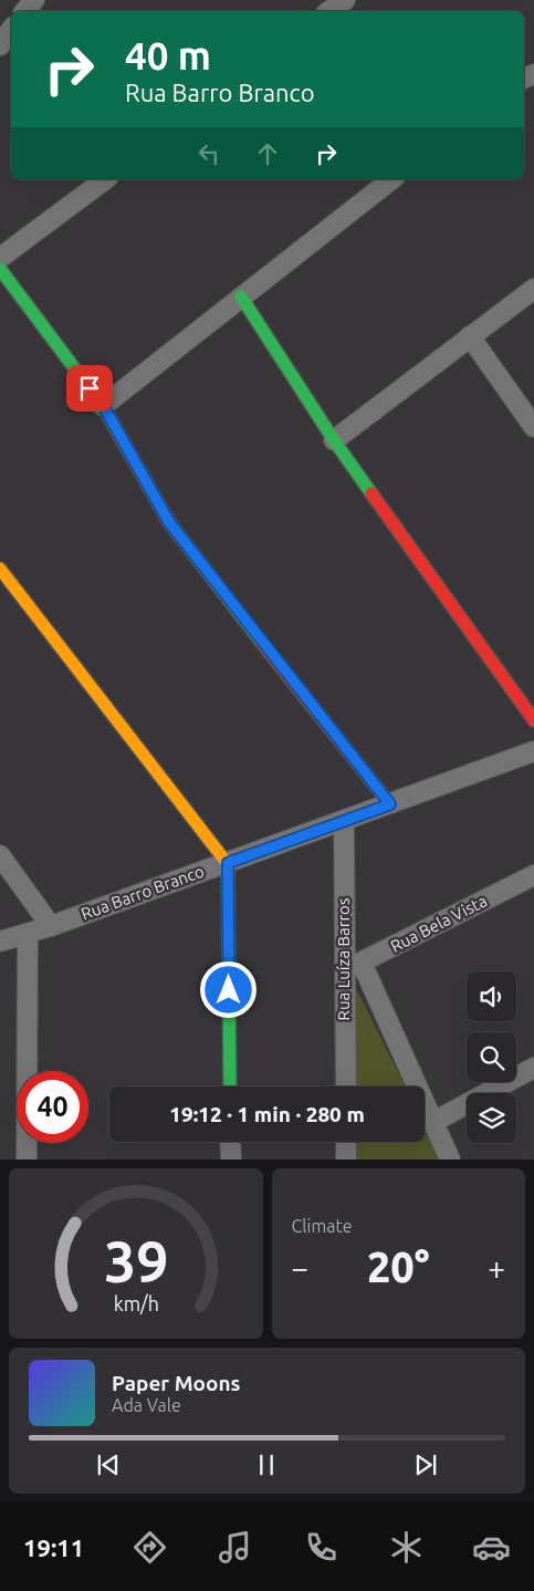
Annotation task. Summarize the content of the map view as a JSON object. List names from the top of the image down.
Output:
{
  "streets": {
    "street": ["Rua Barro Branco", "Rua Bela Vista", "Rua Luíza Barros"]
  },
  "crossings": [
    ["Rua Barro Branco", "Rua Luíza Barros"],
    ["Rua Bela Vista", "Rua Luíza Barros"]
  ],
  "page": {
    "turn": ["40 m", "Rua Barro Branco"],
    "limit": "40",
    "trip": "19:12 · 1 min · 280 m",
    "tile": "Climate",
    "heat": ["−", "20°", "+"],
    "song": ["Paper Moons", "Ada Vale"],
    "tabs": "19:11",
    "gauge": ["39", "km/h"]
  }
}
